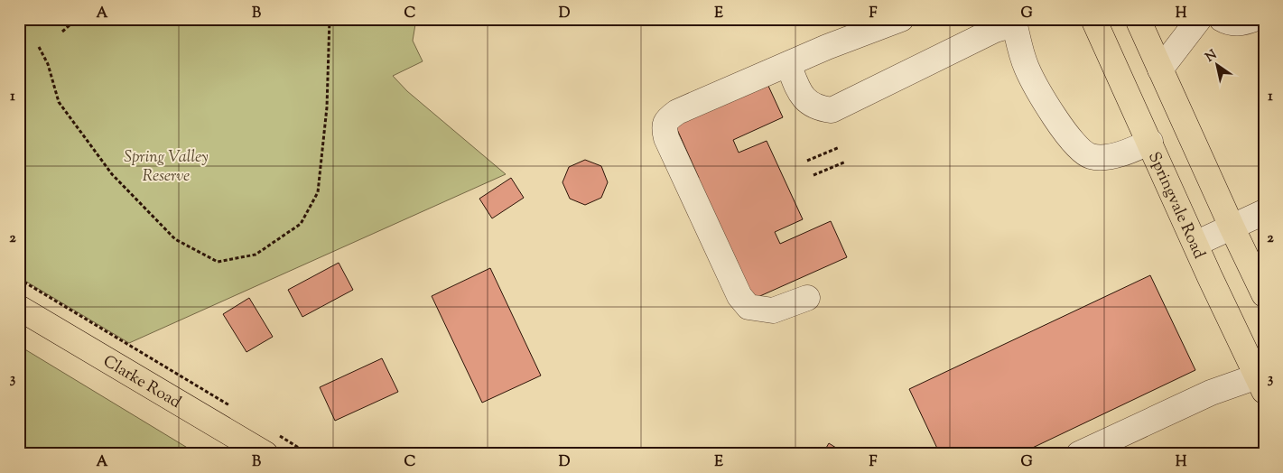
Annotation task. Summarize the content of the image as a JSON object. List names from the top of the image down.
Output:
{
  "streets": {
    "main road": ["Springvale Road", "Clarke Road"]
  },
  "parks": ["Spring Valley Reserve"],
  "north": "top left",
  "grid": {
    "columns": [
      "A",
      "B",
      "C",
      "D",
      "E",
      "F",
      "G",
      "H"
    ],
    "rows": ["1", "2", "3"]
  }
}
